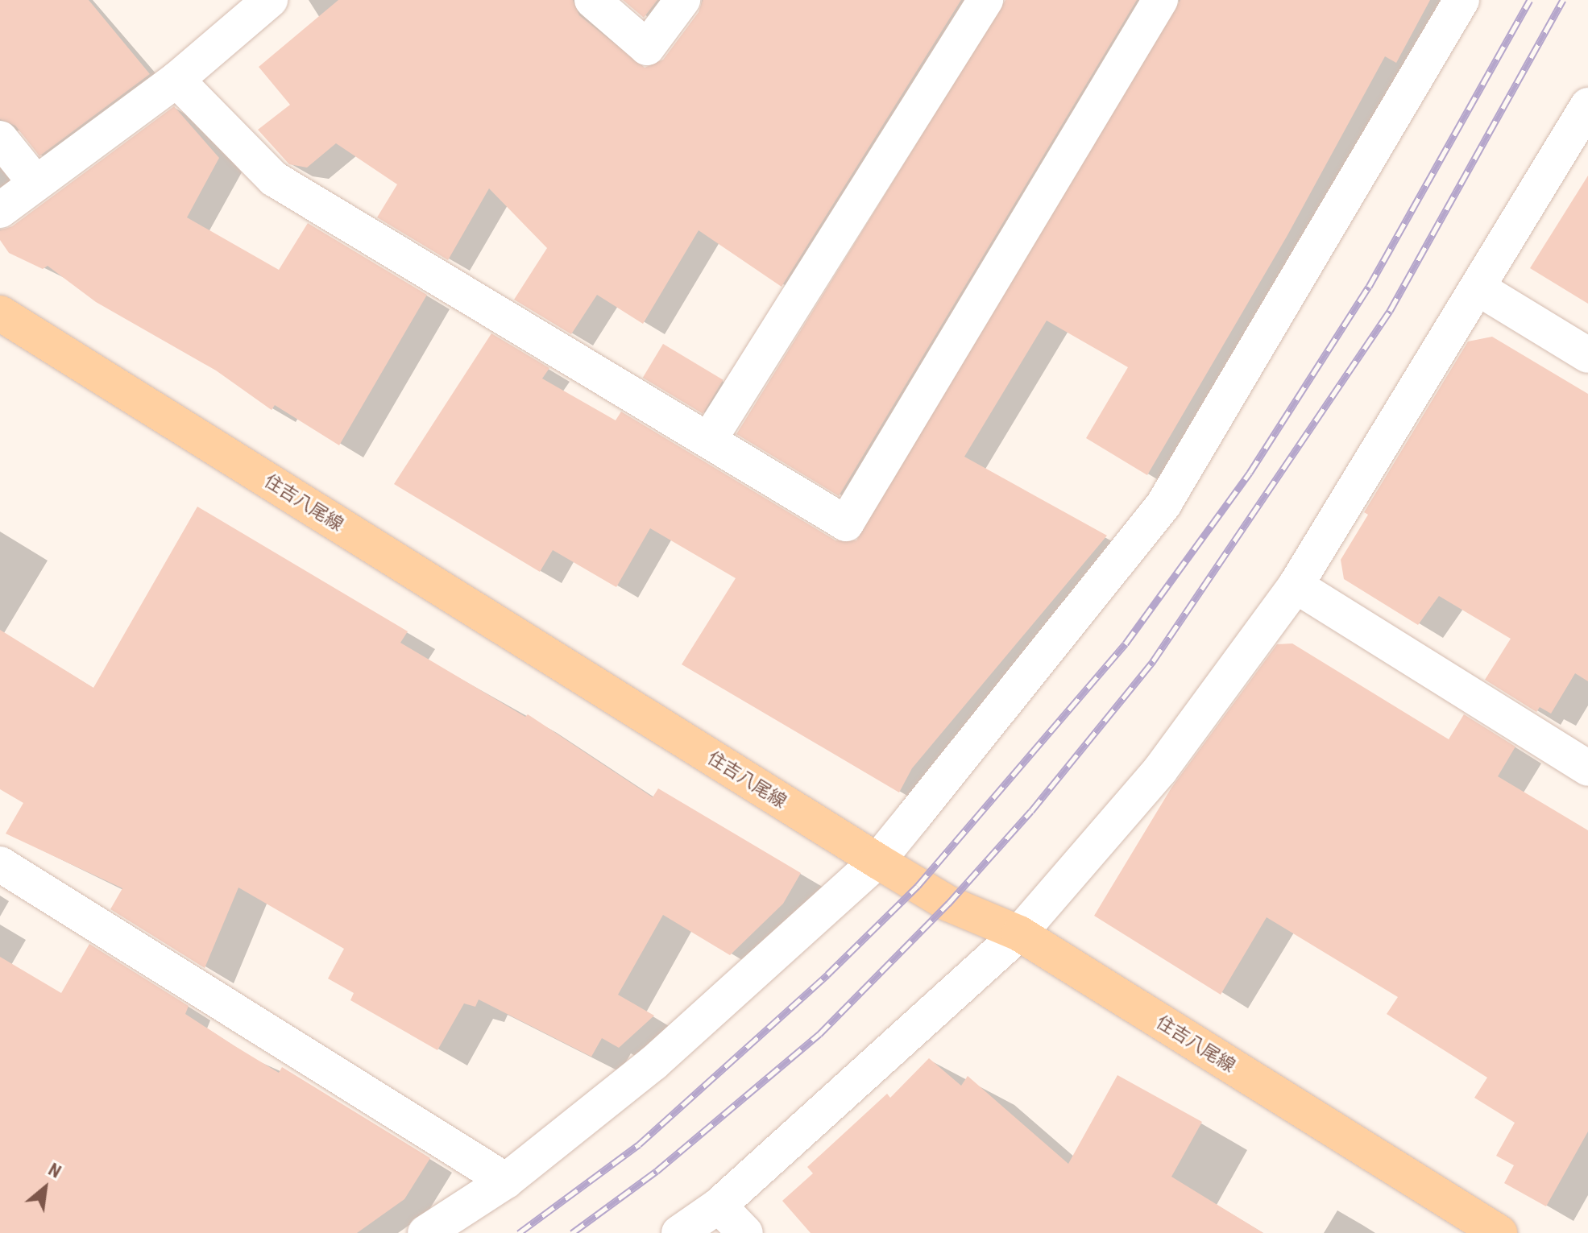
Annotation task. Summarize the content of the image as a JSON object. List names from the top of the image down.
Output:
{
  "streets": {
    "main road": ["住吉八尾線"]
  },
  "north": "top right"
}
